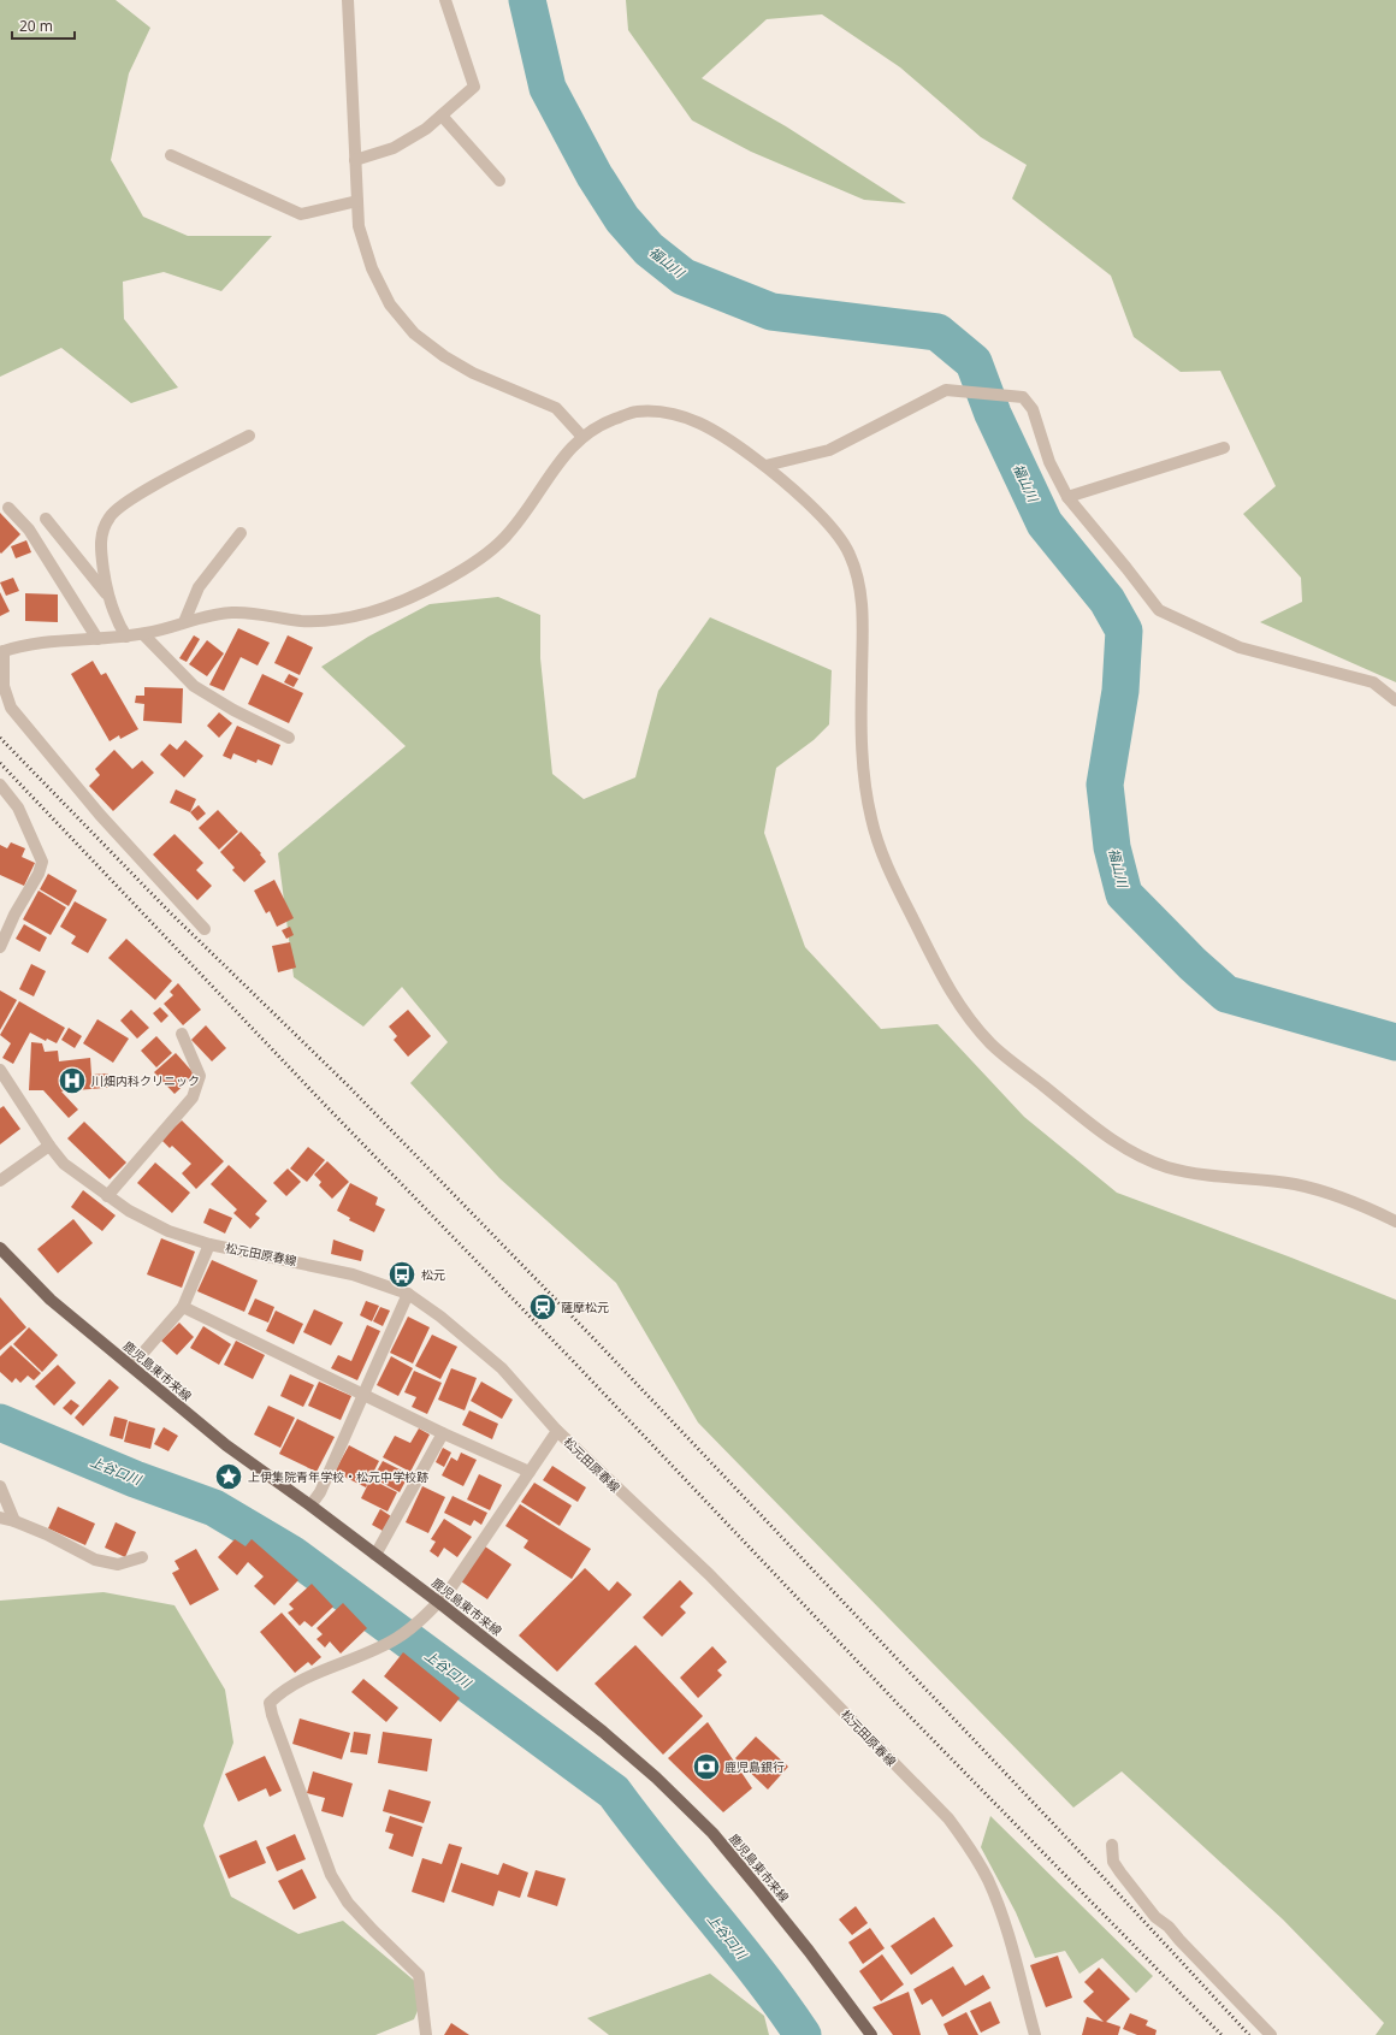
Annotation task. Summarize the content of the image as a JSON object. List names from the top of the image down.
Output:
{
  "streets": {
    "main road": ["鹿児島東市来線"],
    "street": ["松元田原春線"]
  },
  "water": ["福山川", "上谷口川"],
  "places": {
    "hospital": ["川畑内科クリニック"],
    "bus stop": ["松元"],
    "station": ["薩摩松元"],
    "place": ["上伊集院青年学校・松元中学校跡"],
    "bank": ["鹿児島銀行"]
  },
  "scale_bar": "20 m"
}
